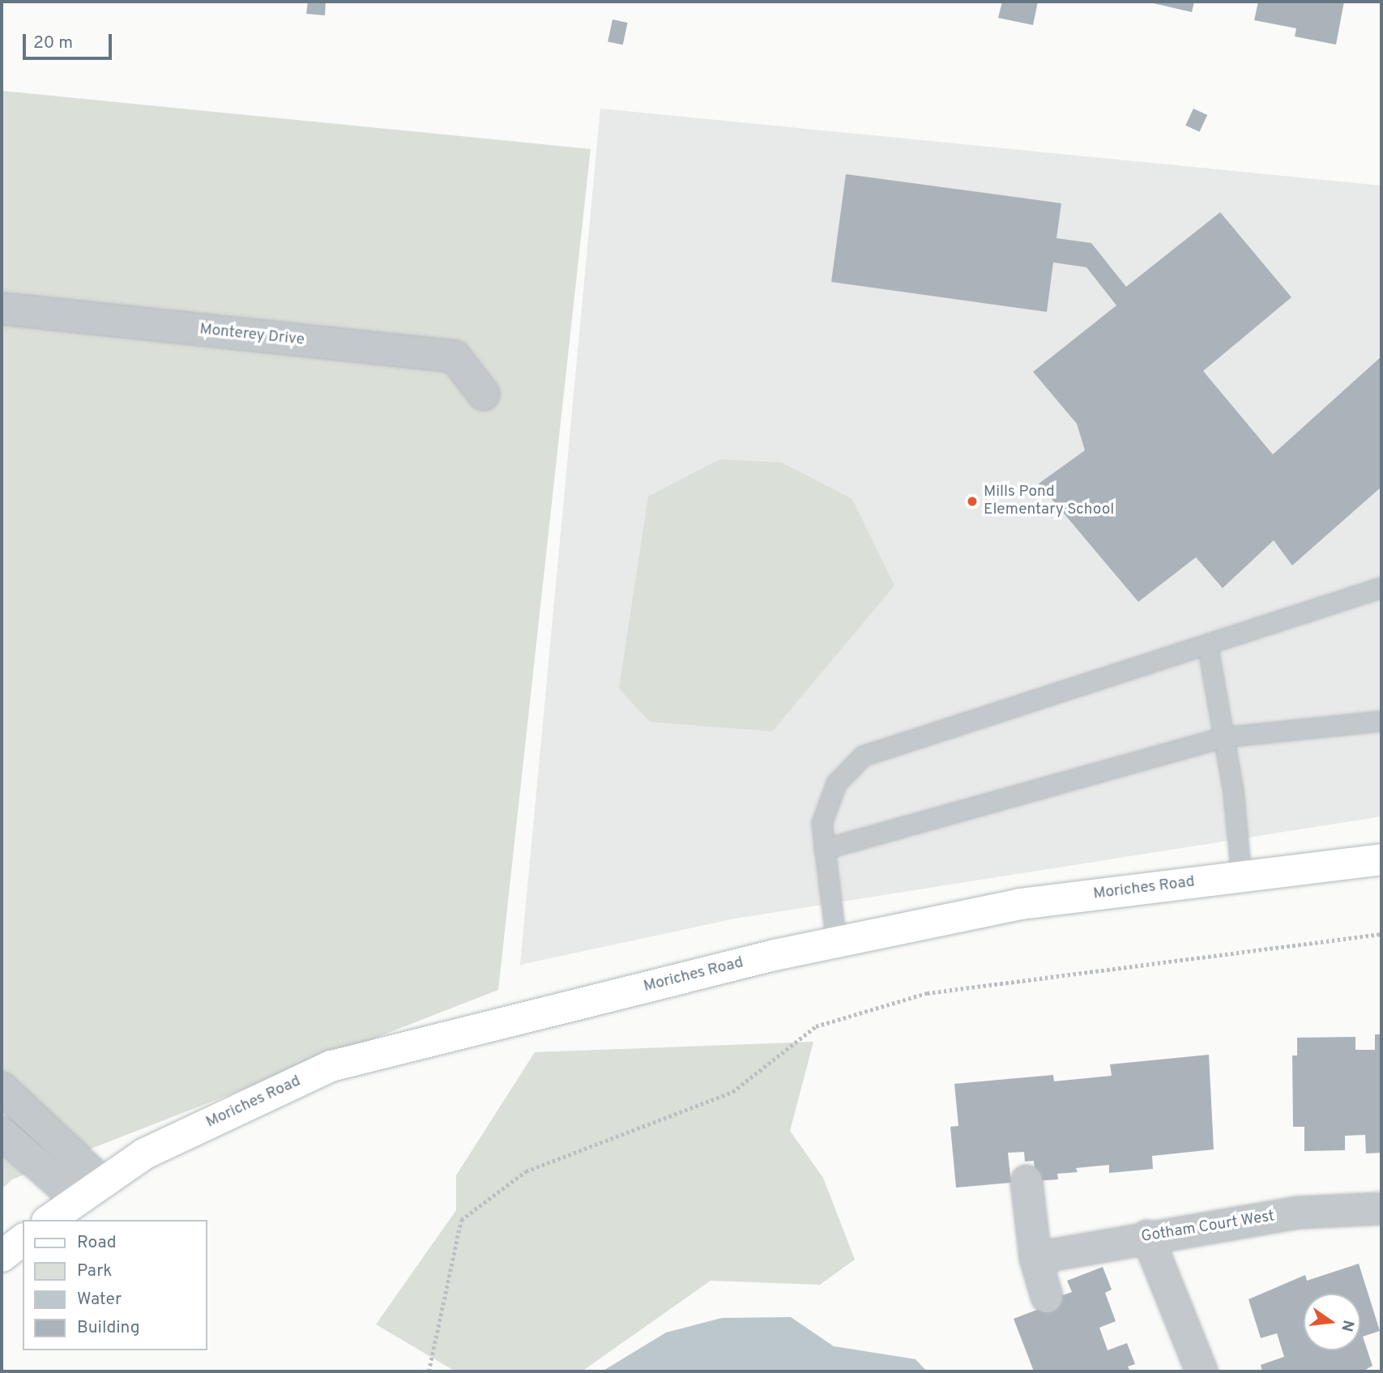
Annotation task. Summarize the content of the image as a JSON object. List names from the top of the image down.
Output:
{
  "streets": {
    "main road": ["Moriches Road"],
    "street": ["Monterey Drive", "Gotham Court West"]
  },
  "places": ["Mills Pond Elementary School"],
  "legend": [
    "Road",
    "Park",
    "Water",
    "Building"
  ],
  "scale_bar": "20 m",
  "north": "right"
}
